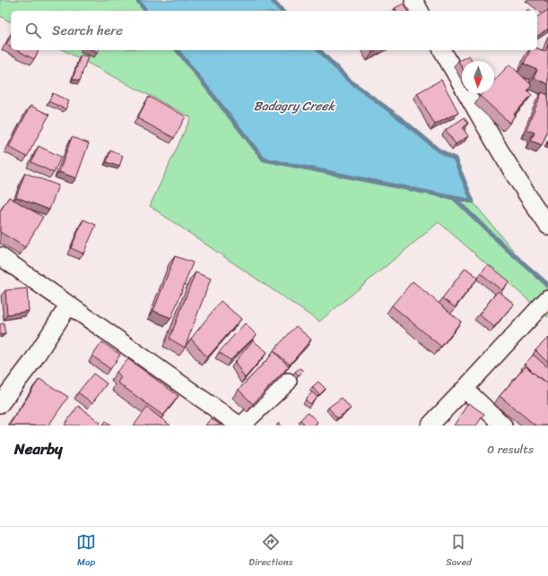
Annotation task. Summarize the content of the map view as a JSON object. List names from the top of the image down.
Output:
{
  "water": ["Badagry Creek"],
  "north": "bottom",
  "page": {
    "search": "Search here",
    "heading": ["Nearby", "0 results"],
    "nav": ["Map", "Directions", "Saved"]
  }
}
